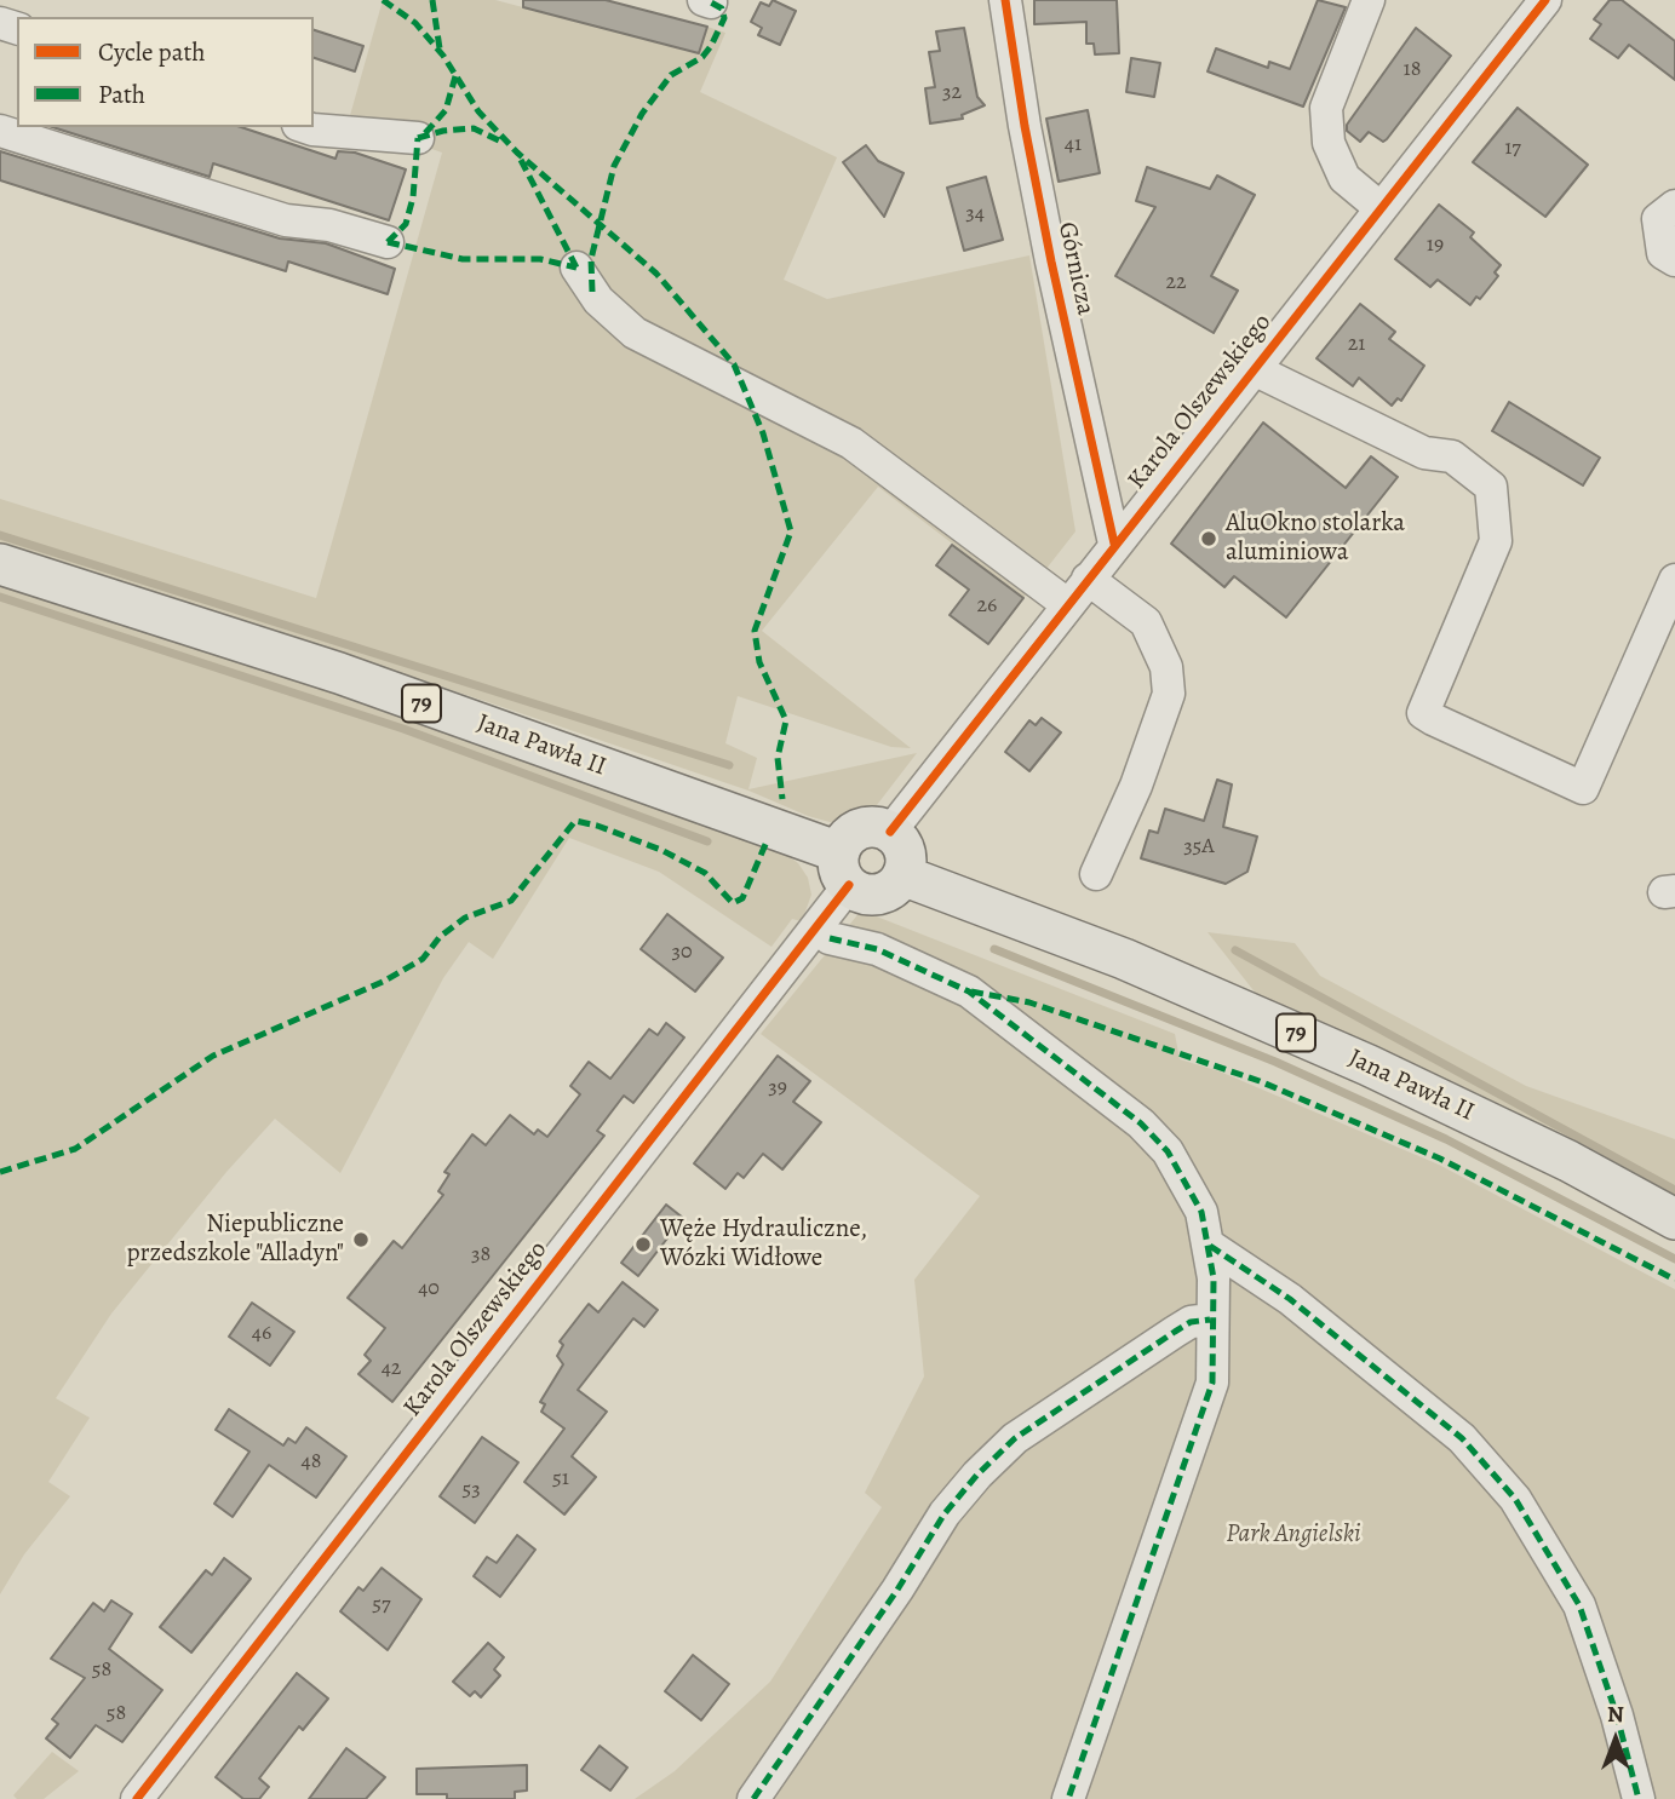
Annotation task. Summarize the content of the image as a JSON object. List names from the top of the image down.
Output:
{
  "streets": {
    "main road": ["79", "Jana Pawła II"],
    "street": ["Górnicza", "Karola Olszewskiego"]
  },
  "crossings": [
    ["Górnicza", "Karola Olszewskiego"],
    ["Karola Olszewskiego", "79"],
    ["Karola Olszewskiego", "Jana Pawła II"],
    ["79", "Jana Pawła II"]
  ],
  "parks": ["Park Angielski"],
  "places": ["AluOkno stolarka aluminiowa", "Niepubliczne przedszkole \"Alladyn\"", "Węże Hydrauliczne, Wózki Widłowe"],
  "house_numbers": [
    "18",
    "32",
    "41",
    "17",
    "34",
    "19",
    "22",
    "21",
    "26",
    "35A",
    "30",
    "39",
    "38",
    "40",
    "46",
    "42",
    "48",
    "51",
    "53",
    "57",
    "58",
    "58"
  ],
  "legend": ["Cycle path", "Path"],
  "north": "top"
}
